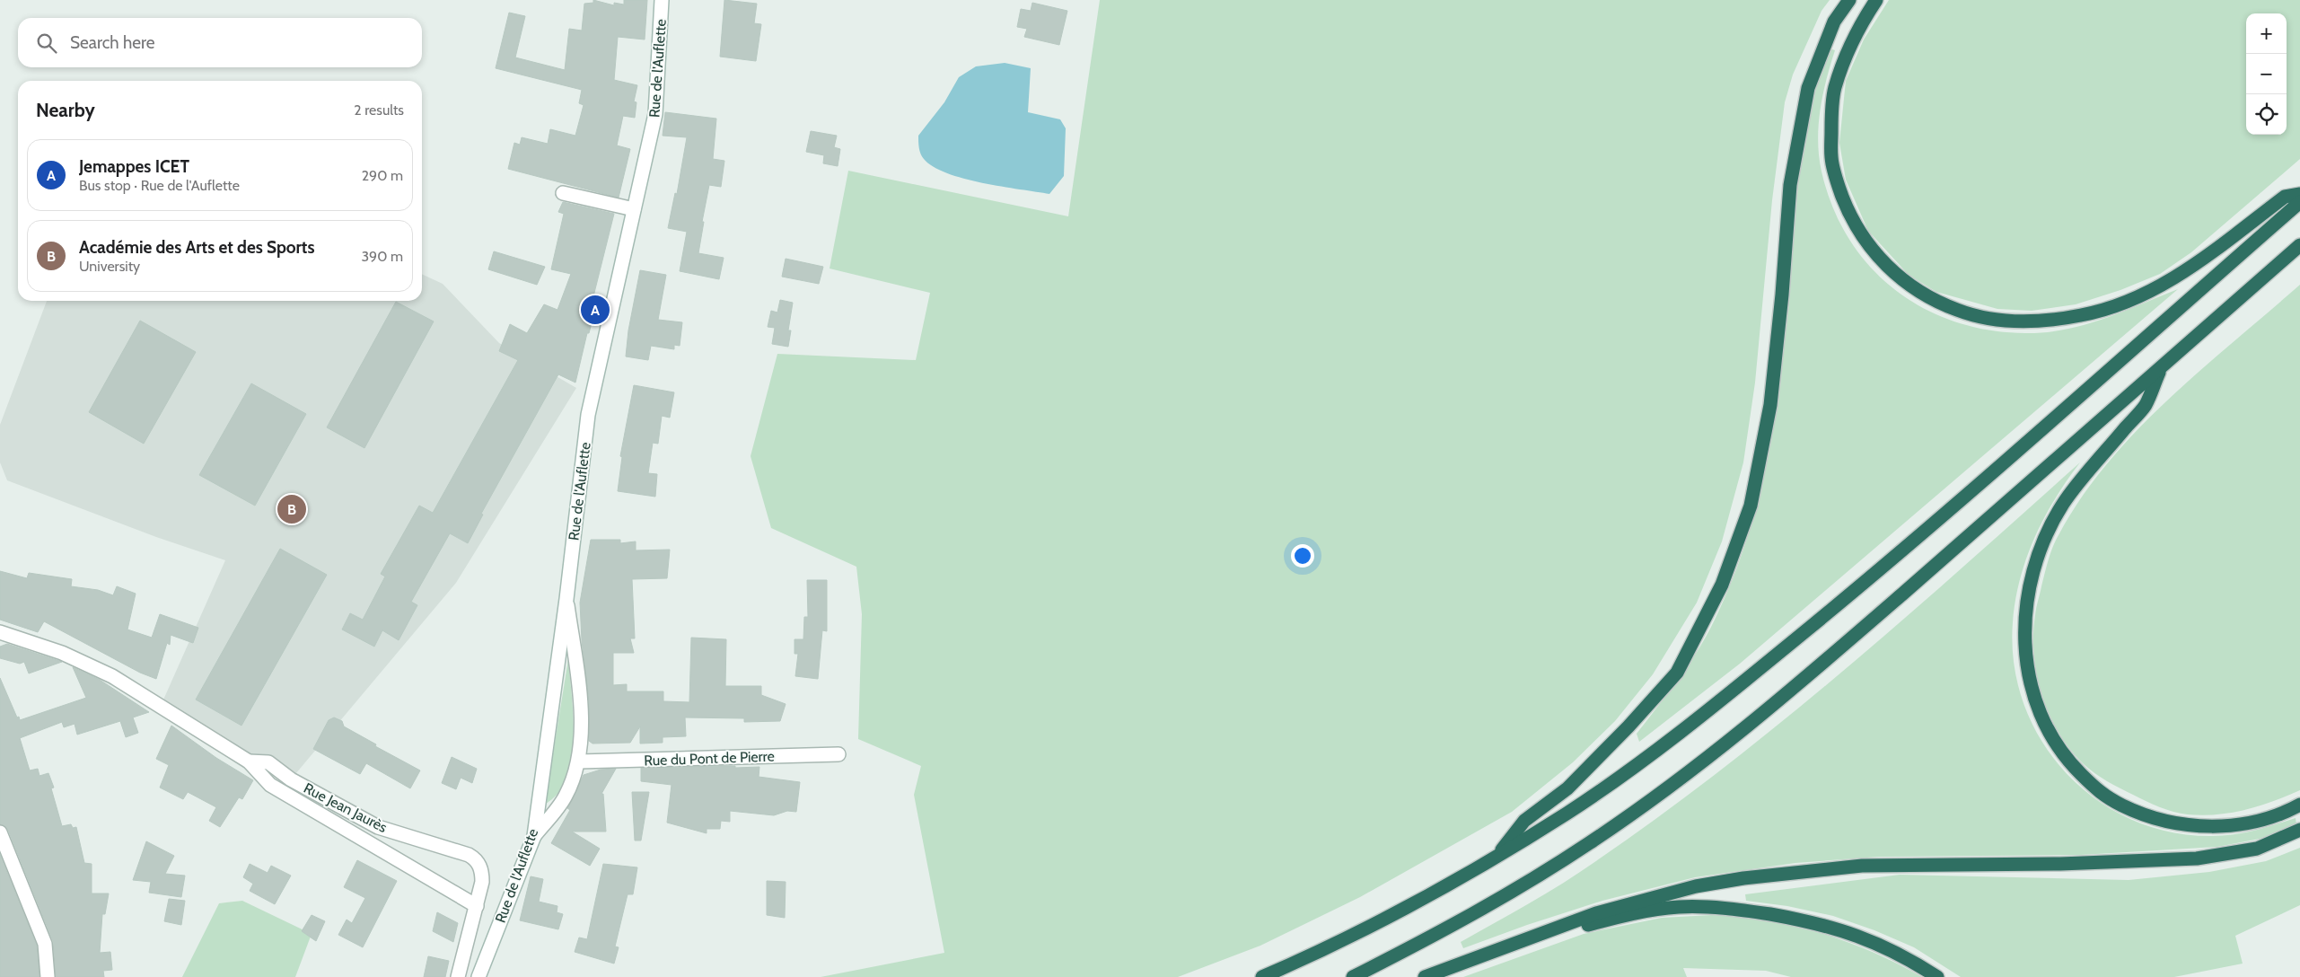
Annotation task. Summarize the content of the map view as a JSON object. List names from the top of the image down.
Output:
{
  "streets": {
    "street": ["Rue de l'Auflette", "Rue du Pont de Pierre", "Rue Jean Jaurès"]
  },
  "page": {
    "map_buttons": ["+", "−"],
    "search": "Search here",
    "heading": ["Nearby", "2 results"],
    "list": [
      {
        "mark": "A",
        "name": "Jemappes ICET",
        "note": "Bus stop · Rue de l'Auflette",
        "value": "290 m"
      },
      {
        "mark": "B",
        "name": "Académie des Arts et des Sports",
        "note": "University",
        "value": "390 m"
      }
    ],
    "pins": ["A", "B"]
  }
}
